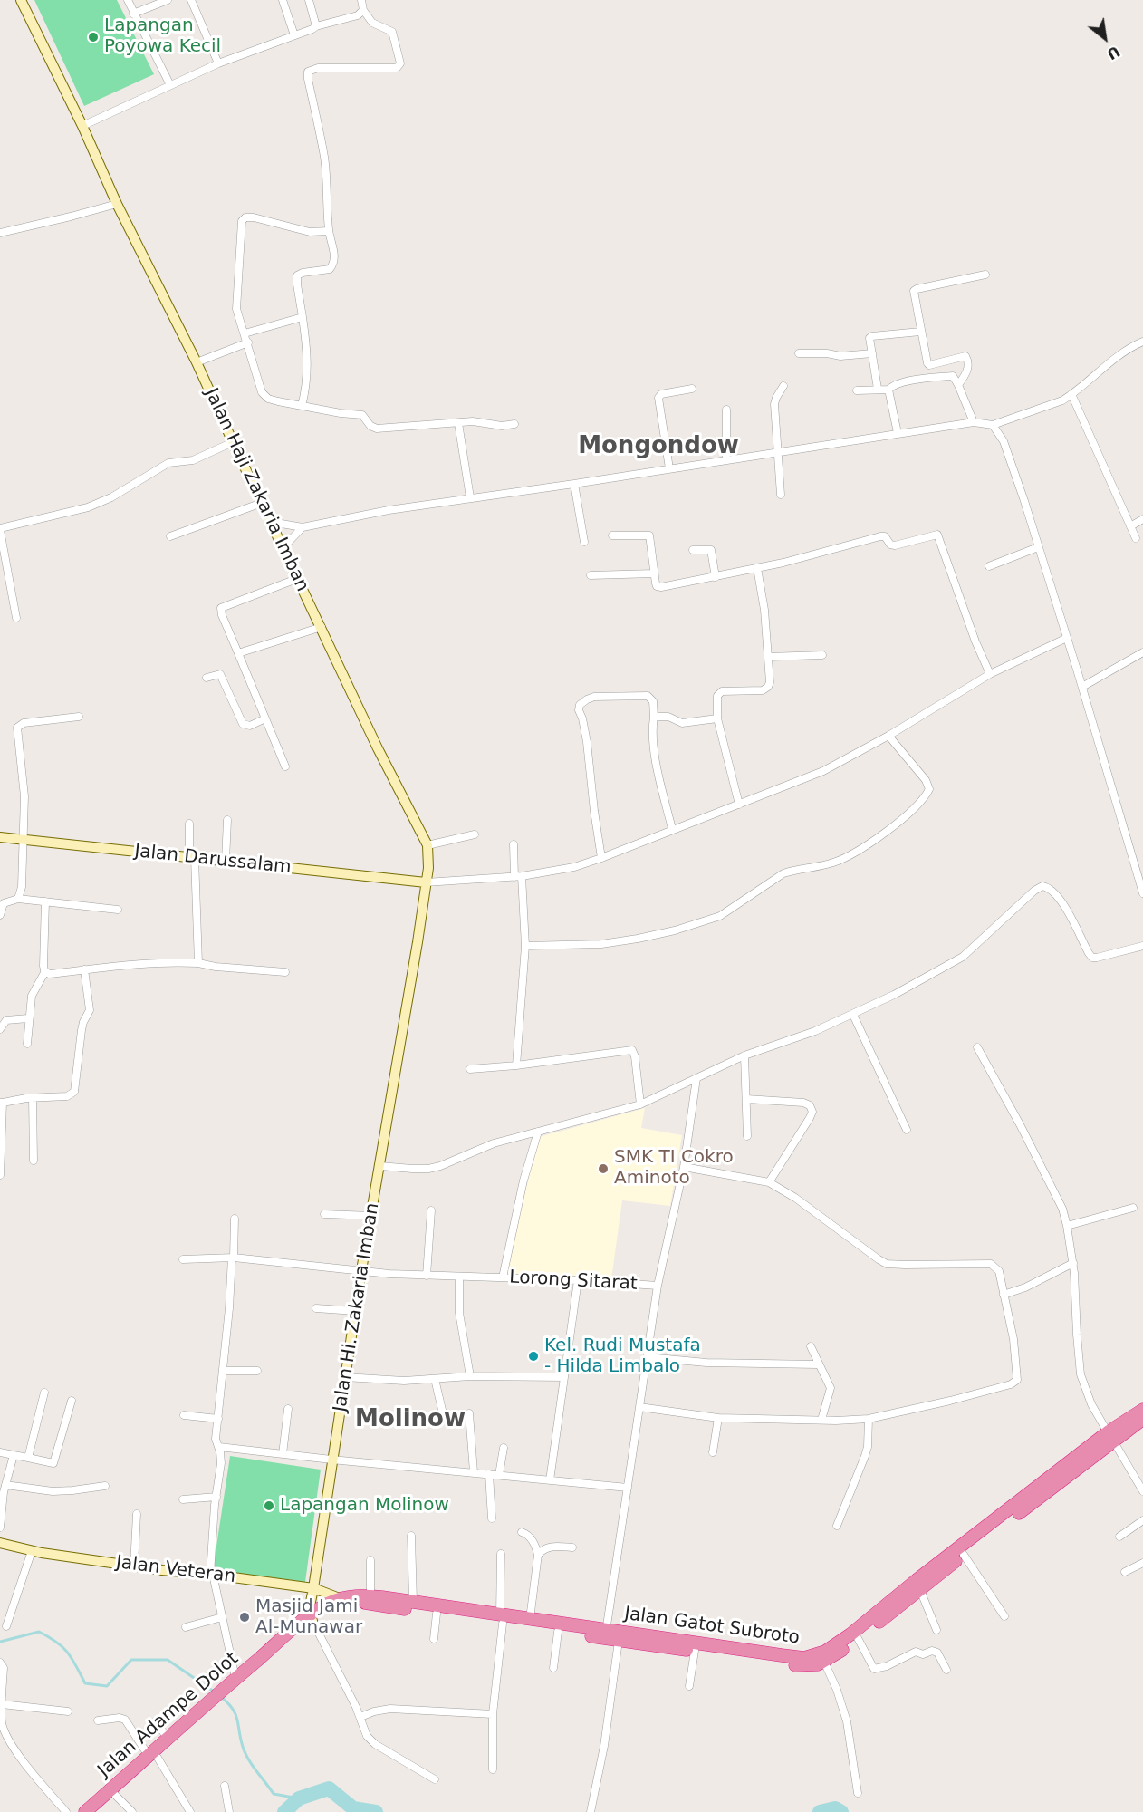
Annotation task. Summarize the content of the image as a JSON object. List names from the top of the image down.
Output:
{
  "streets": {
    "highway": ["Jalan Gatot Subroto", "Jalan Adampe Dolot"],
    "main road": [
      "Jalan Haji Zakaria Imban",
      "Jalan Darussalam",
      "Jalan Hi. Zakaria Imban",
      "Jalan Veteran"
    ],
    "street": ["Lorong Sitarat"]
  },
  "crossings": [
    ["Jalan Haji Zakaria Imban", "Jalan Darussalam"],
    ["Jalan Haji Zakaria Imban", "Jalan Hi. Zakaria Imban"],
    ["Lorong Sitarat", "Jalan Hi. Zakaria Imban"],
    ["Lorong Sitarat", "Jalan Gatot Subroto"],
    ["Jalan Hi. Zakaria Imban", "Jalan Veteran"],
    ["Jalan Hi. Zakaria Imban", "Jalan Adampe Dolot"],
    ["Jalan Veteran", "Jalan Gatot Subroto"],
    ["Jalan Veteran", "Jalan Adampe Dolot"],
    ["Jalan Gatot Subroto", "Jalan Adampe Dolot"]
  ],
  "districts": ["Mongondow", "Molinow"],
  "places": [
    "Lapangan Poyowa Kecil",
    "SMK TI Cokro Aminoto",
    "Kel. Rudi Mustafa - Hilda Limbalo",
    "Lapangan Molinow",
    "Masjid Jami Al-Munawar"
  ],
  "north": "bottom right"
}
